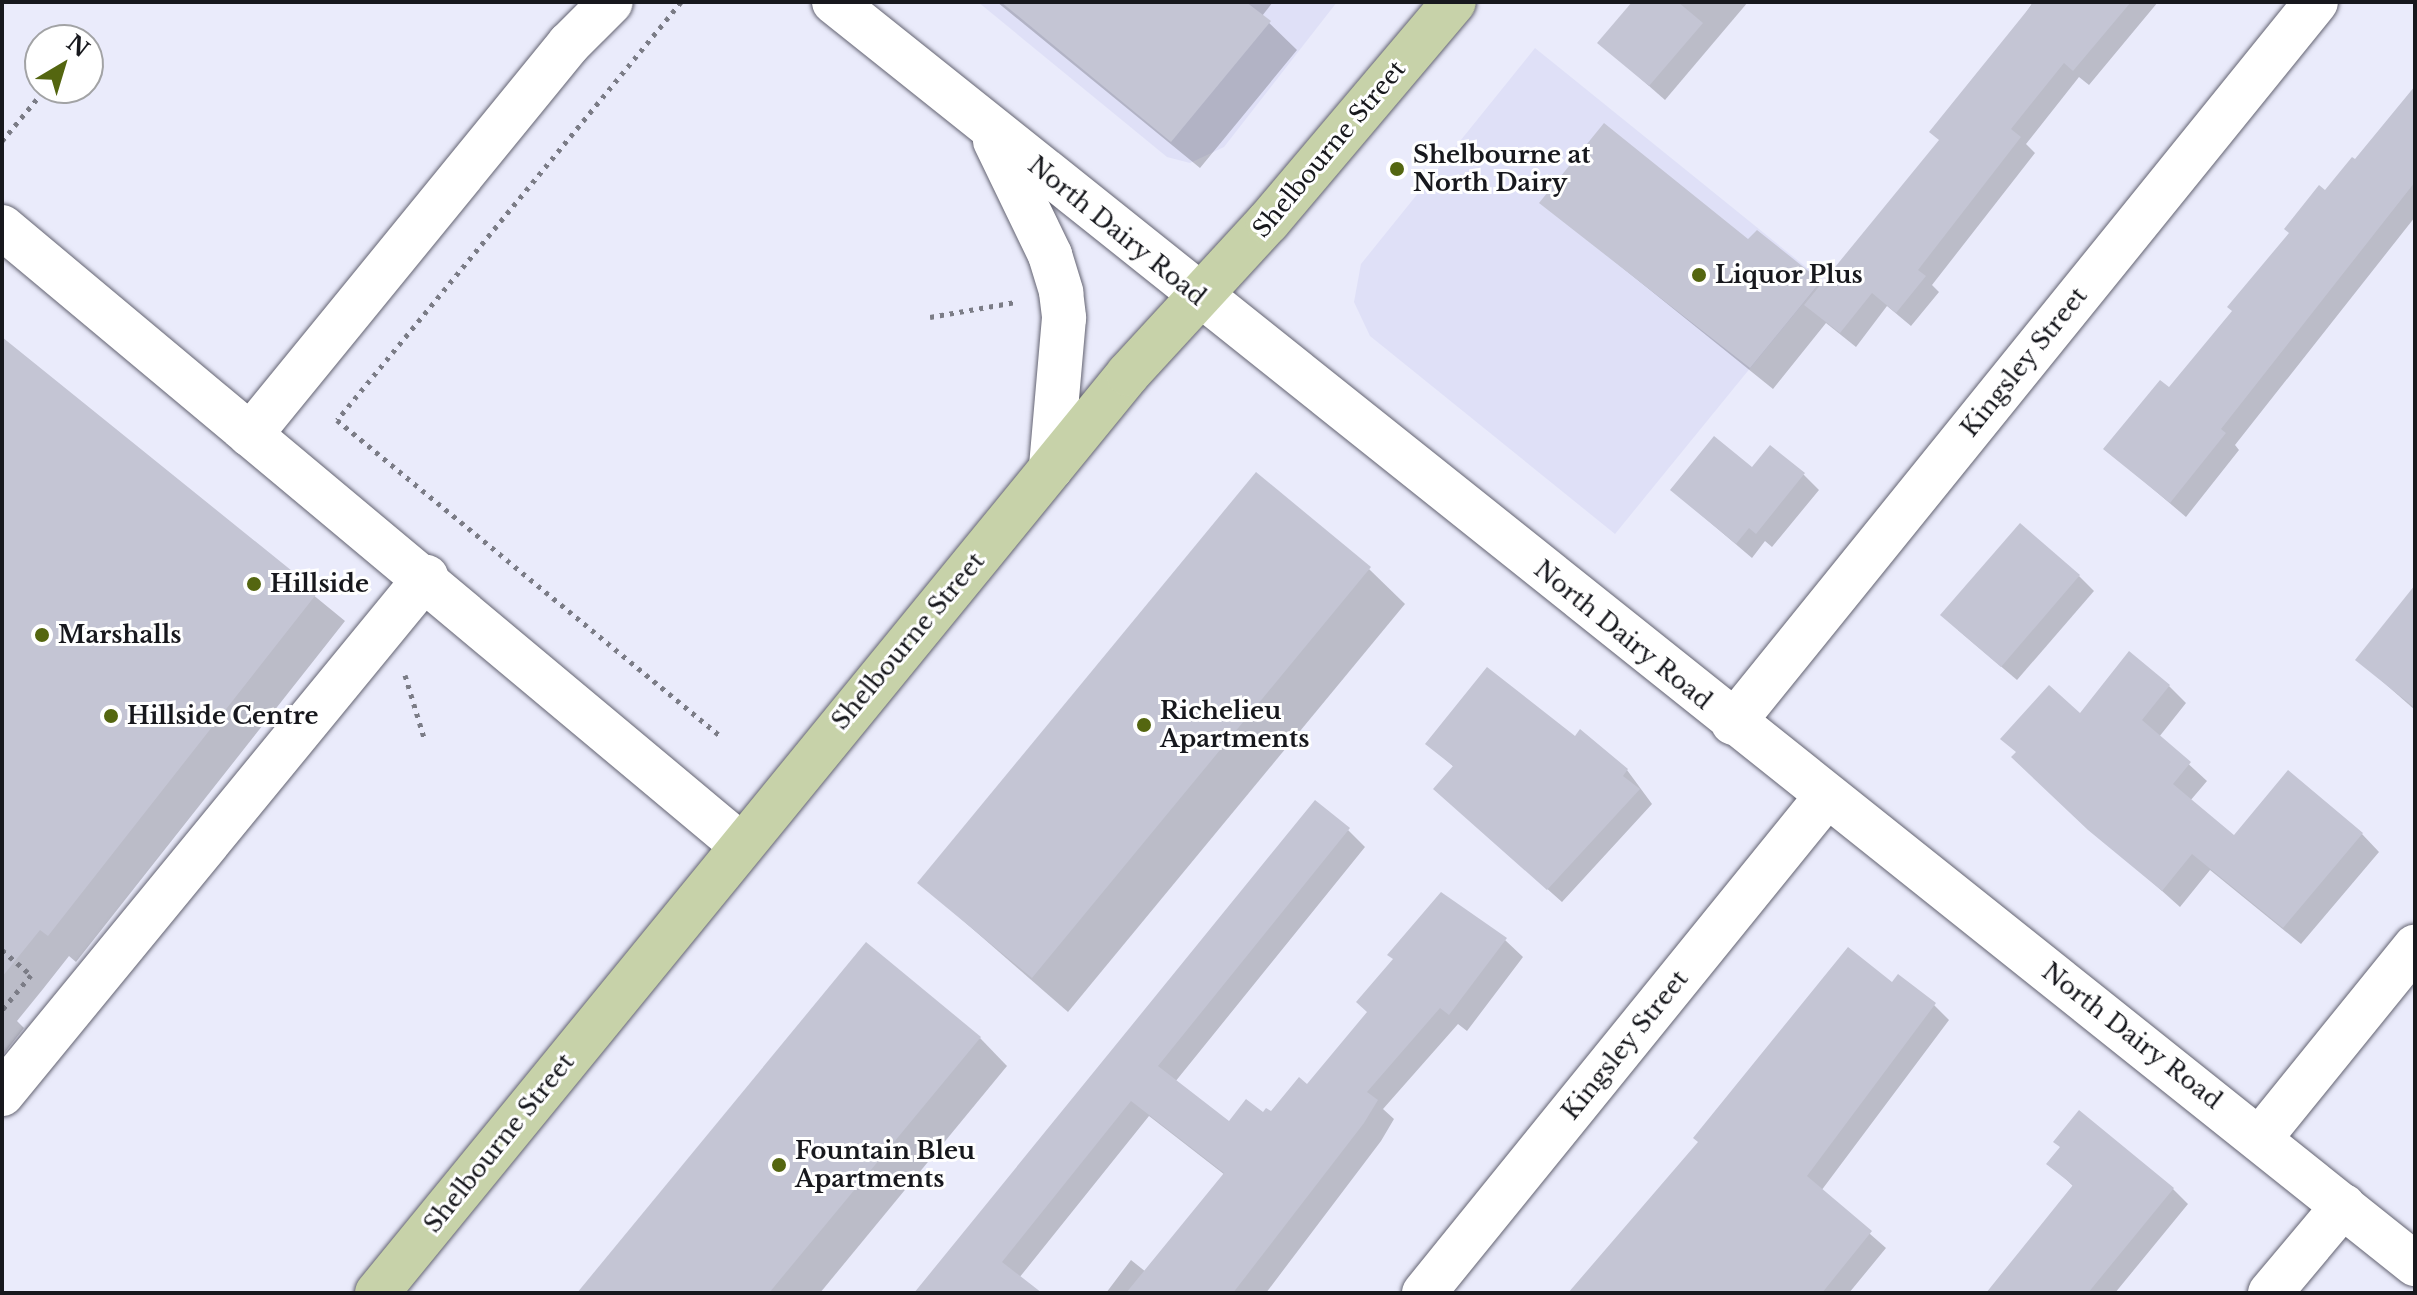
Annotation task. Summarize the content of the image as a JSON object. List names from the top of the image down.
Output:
{
  "streets": {
    "main road": ["Shelbourne Street"],
    "street": ["North Dairy Road", "Kingsley Street"]
  },
  "crossings": [
    ["Shelbourne Street", "North Dairy Road"],
    ["North Dairy Road", "Kingsley Street"]
  ],
  "places": [
    "Shelbourne at North Dairy",
    "Liquor Plus",
    "Hillside",
    "Marshalls",
    "Hillside Centre",
    "Richelieu Apartments",
    "Fountain Bleu Apartments"
  ],
  "north": "top right"
}
